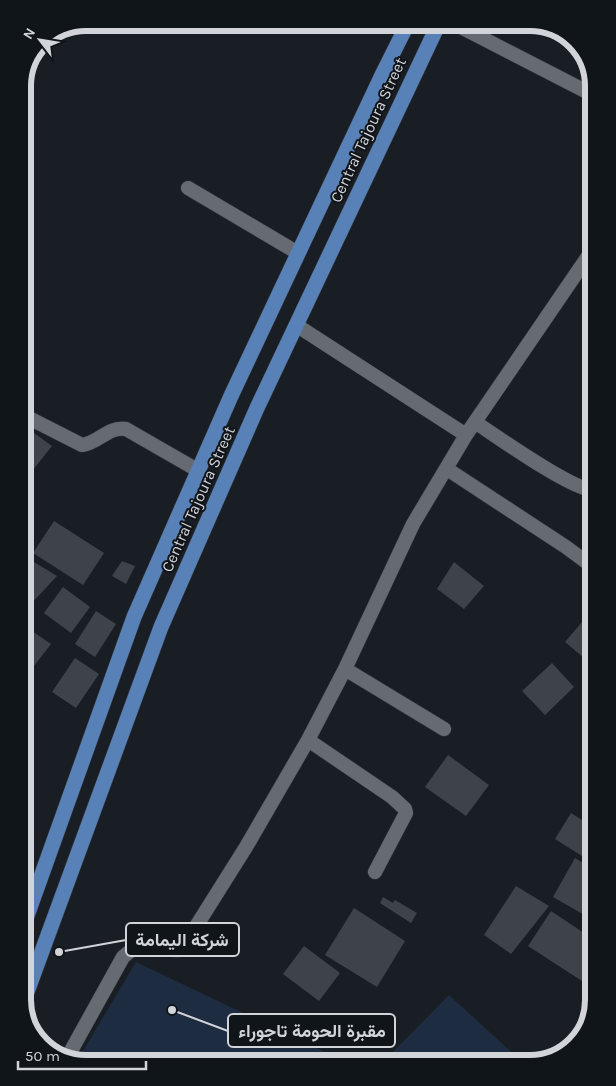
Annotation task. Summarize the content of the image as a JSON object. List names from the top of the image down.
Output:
{
  "streets": {
    "main road": ["Central Tajoura Street"]
  },
  "places": ["شركة اليمامة", "مقبرة الحومة تاجوراء"],
  "scale_bar": "50 m",
  "north": "top left"
}
